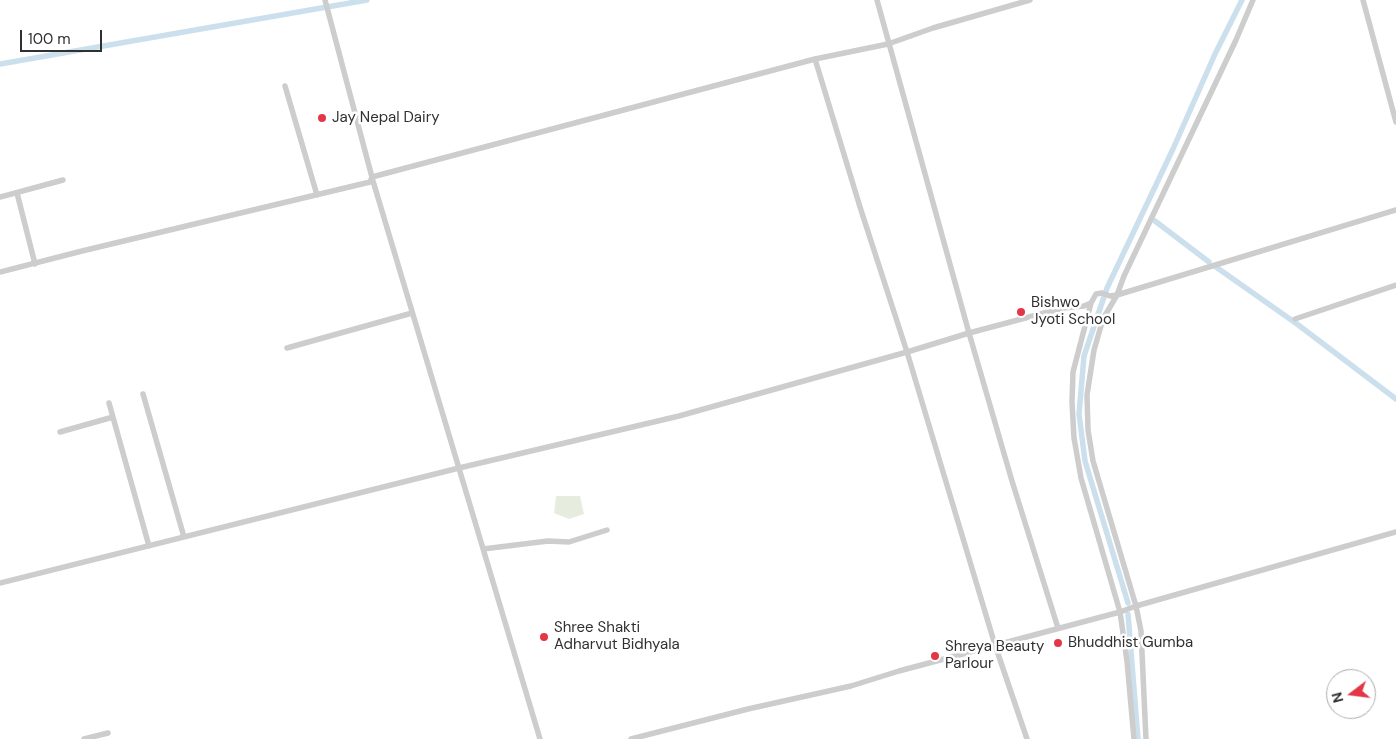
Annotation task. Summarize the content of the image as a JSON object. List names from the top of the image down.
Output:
{
  "places": [
    "Jay Nepal Dairy",
    "Bishwo Jyoti School",
    "Shree Shakti Adharvut Bidhyala",
    "Bhuddhist Gumba",
    "Shreya Beauty Parlour"
  ],
  "scale_bar": "100 m",
  "north": "left"
}
